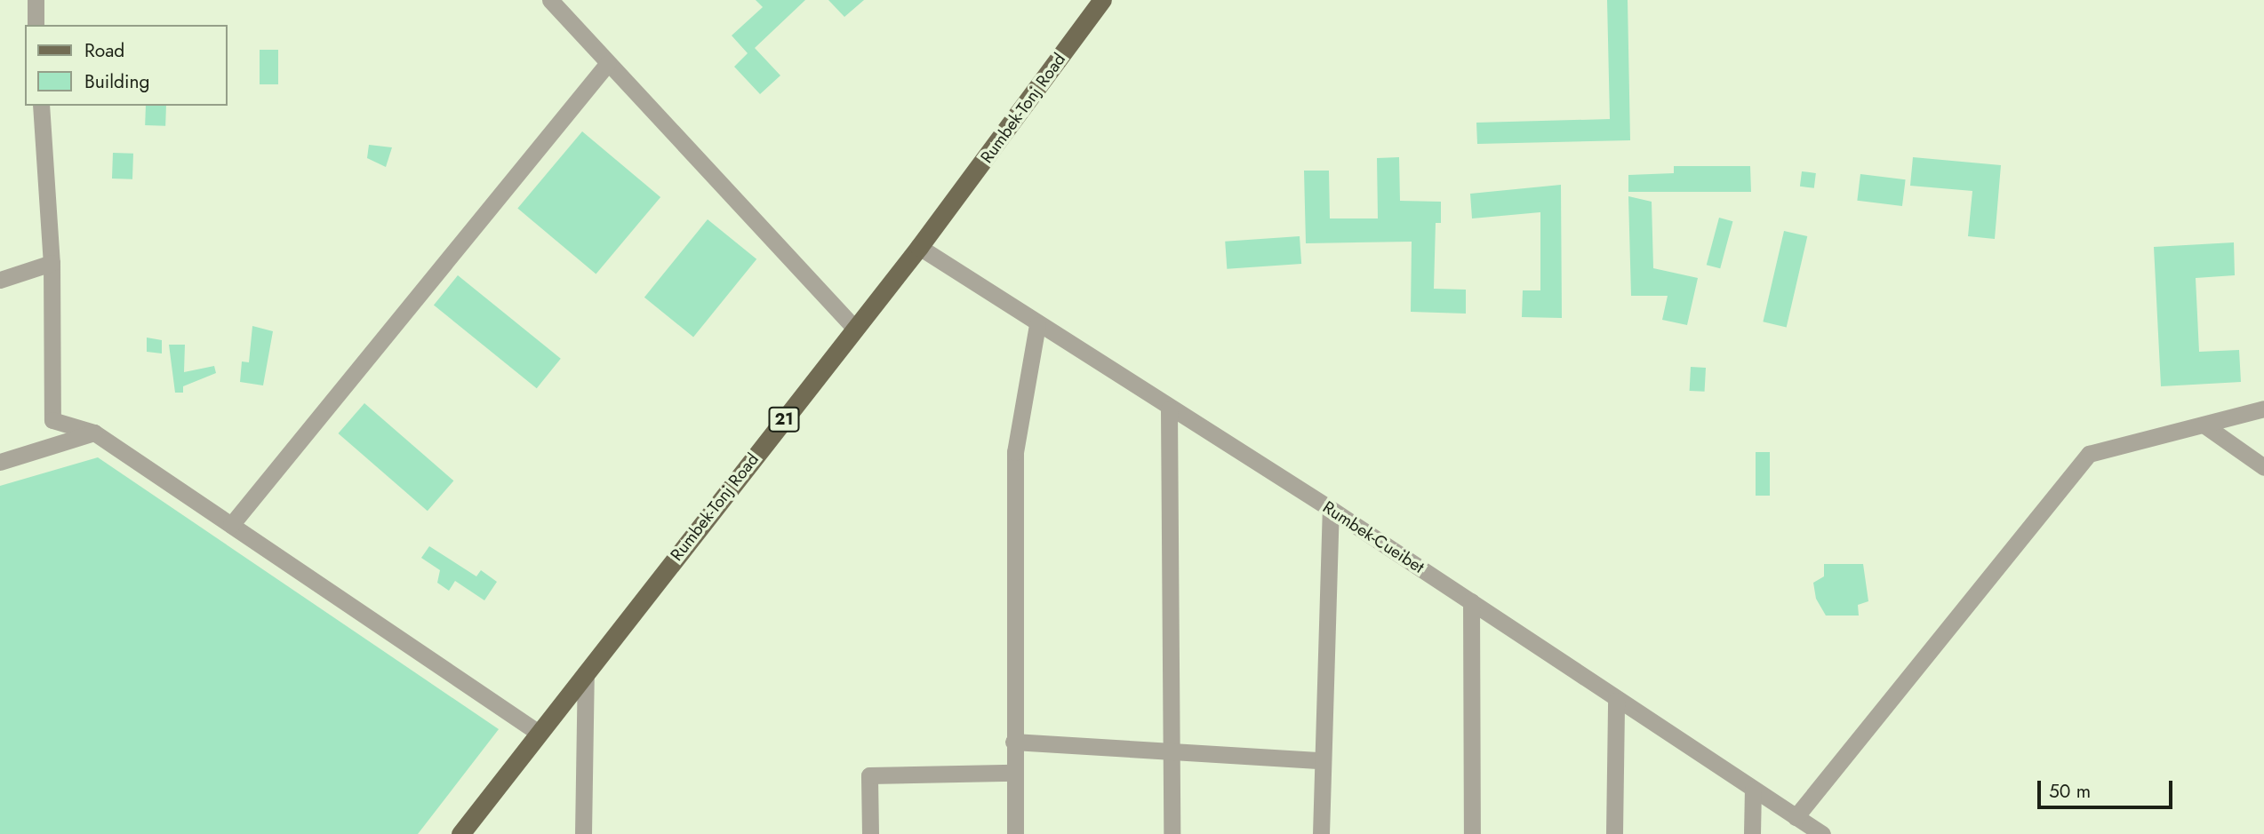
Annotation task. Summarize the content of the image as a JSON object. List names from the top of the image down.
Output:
{
  "streets": {
    "main road": ["Rumbek-Tonj Road", "21"],
    "street": ["Rumbek-Cueibet"]
  },
  "crossings": [
    ["Rumbek-Tonj Road", "Rumbek-Cueibet"]
  ],
  "legend": ["Road", "Building"],
  "scale_bar": "50 m"
}
